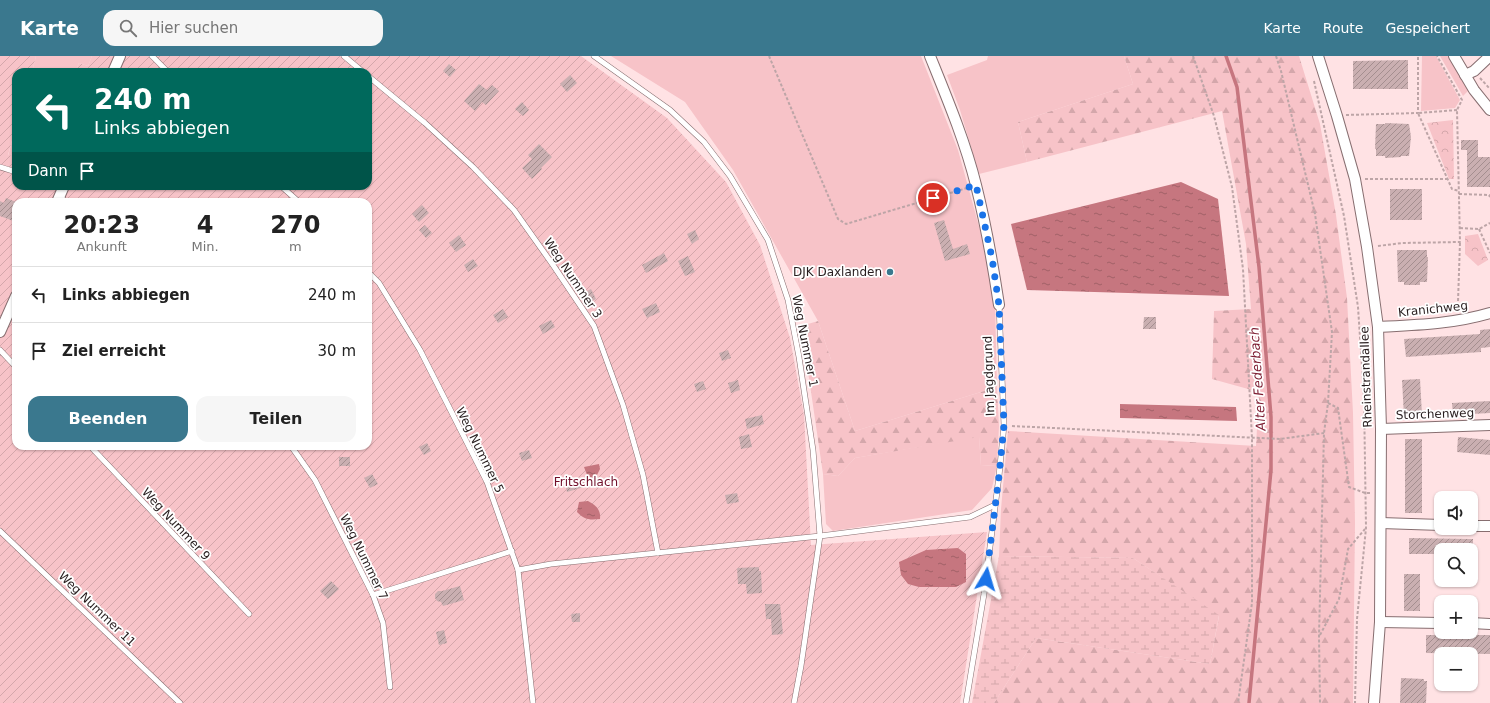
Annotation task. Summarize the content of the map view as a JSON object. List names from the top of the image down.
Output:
{
  "streets": {
    "street": [
      "Kranichweg",
      "Im Jagdgrund",
      "Rheinstrandallee",
      "Storchenweg"
    ],
    "lane": [
      "Weg Nummer 3",
      "Weg Nummer 1",
      "Weg Nummer 5",
      "Weg Nummer 9",
      "Weg Nummer 7",
      "Weg Nummer 11"
    ]
  },
  "crossings": [
    ["Kranichweg", "Rheinstrandallee"],
    ["Rheinstrandallee", "Storchenweg"]
  ],
  "water": ["Alter Federbach"],
  "parks": ["Fritschlach"],
  "places": ["DJK Daxlanden"],
  "page": {
    "header": "Karte",
    "search": "Hier suchen",
    "nav": ["Karte", "Route", "Gespeichert"],
    "turn": ["240 m", "Links abbiegen"],
    "then": "Dann",
    "eta": [
      "20:23",
      "Ankunft",
      "4",
      "Min.",
      "270",
      "m"
    ],
    "list": [
      {
        "name": "Links abbiegen",
        "value": "240 m"
      },
      {
        "name": "Ziel erreicht",
        "value": "30 m"
      }
    ],
    "buttons": ["Beenden", "Teilen"],
    "map_buttons": ["+", "−"]
  }
}
